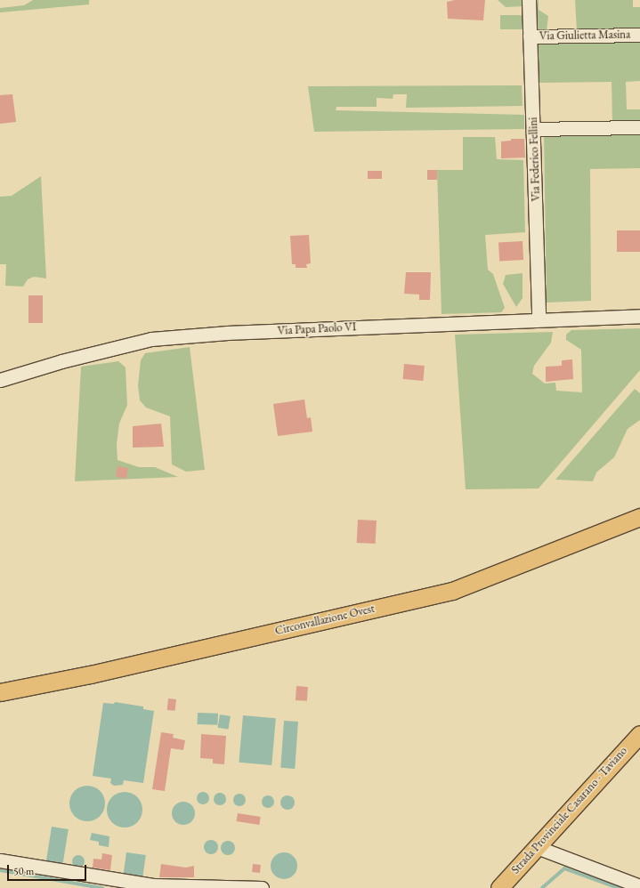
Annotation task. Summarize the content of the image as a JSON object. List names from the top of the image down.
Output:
{
  "streets": {
    "main road": ["Circonvallazione Ovest", "Strada Provinciale Casarano - Taviano"],
    "street": ["Via Giulietta Masina", "Via Federico Fellini", "Via Papa Paolo VI"]
  },
  "crossings": [
    ["Via Giulietta Masina", "Via Federico Fellini"],
    ["Via Federico Fellini", "Via Papa Paolo VI"]
  ],
  "scale_bar": "50 m"
}
